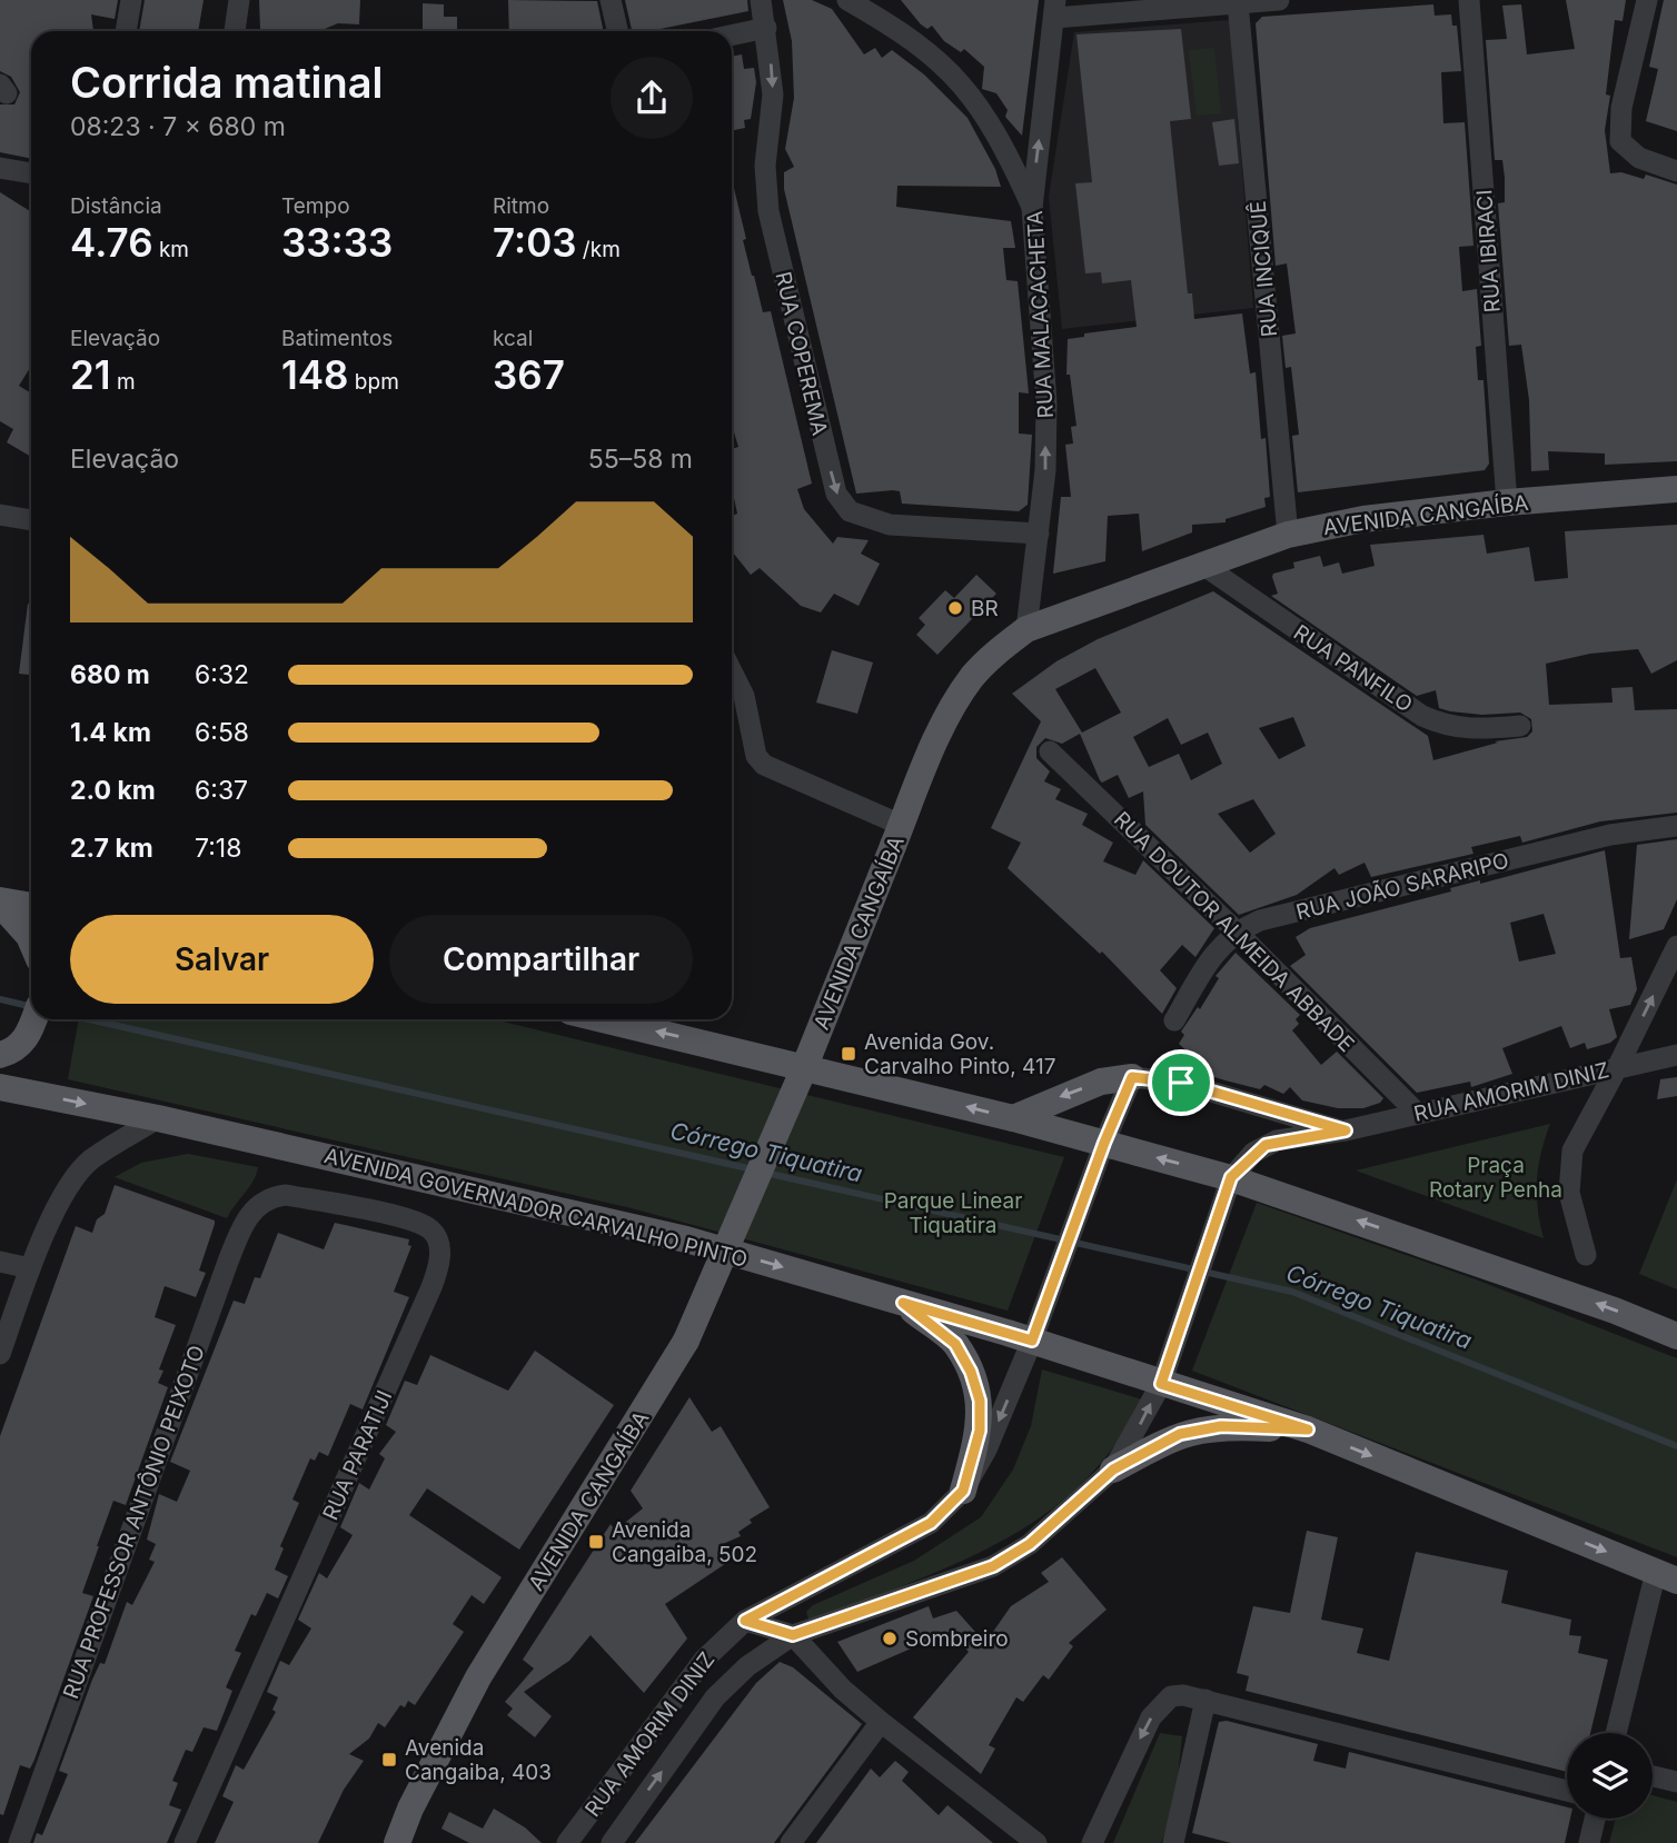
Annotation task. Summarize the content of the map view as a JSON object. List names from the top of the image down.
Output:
{
  "streets": {
    "main road": ["AVENIDA CANGAÍBA", "AVENIDA GOVERNADOR CARVALHO PINTO"],
    "street": [
      "RUA IBIRACI",
      "RUA INCIQUÊ",
      "RUA MALACACHETA",
      "RUA COPEREMA",
      "RUA PANFILO",
      "RUA JOÃO SARARIPO",
      "RUA DOUTOR ALMEIDA ABBADE",
      "RUA AMORIM DINIZ",
      "RUA PARATIJI",
      "RUA PROFESSOR ANTÔNIO PEIXOTO"
    ]
  },
  "crossings": [
    ["RUA IBIRACI", "AVENIDA CANGAÍBA"],
    ["RUA INCIQUÊ", "AVENIDA CANGAÍBA"],
    ["RUA MALACACHETA", "RUA COPEREMA"],
    ["RUA MALACACHETA", "AVENIDA CANGAÍBA"],
    ["AVENIDA CANGAÍBA", "RUA PANFILO"],
    ["RUA JOÃO SARARIPO", "RUA DOUTOR ALMEIDA ABBADE"],
    ["RUA DOUTOR ALMEIDA ABBADE", "RUA AMORIM DINIZ"],
    ["RUA AMORIM DINIZ", "AVENIDA GOVERNADOR CARVALHO PINTO"],
    ["RUA PARATIJI", "RUA PROFESSOR ANTÔNIO PEIXOTO"]
  ],
  "one_way": ["RUA MALACACHETA", "RUA COPEREMA"],
  "water": ["Córrego Tiquatira"],
  "parks": ["Praça Rotary Penha", "Parque Linear Tiquatira"],
  "places": {
    "other": ["BR", "Sombreiro"],
    "transit": ["Avenida Gov. Carvalho Pinto, 417", "Avenida Cangaiba, 502", "Avenida Cangaiba, 403"]
  },
  "page": {
    "heading": ["Corrida matinal", "08:23 · 7 × 680 m"],
    "stats": [
      ["Distância", "4.76 km"],
      ["Tempo", "33:33"],
      ["Ritmo", "7:03 /km"],
      ["Elevação", "21 m"],
      ["Batimentos", "148 bpm"],
      ["kcal", "367"]
    ],
    "chart": ["Elevação", "55–58 m"],
    "list": [
      {
        "name": "680 m",
        "note": "6:32"
      },
      {
        "name": "1.4 km",
        "note": "6:58"
      },
      {
        "name": "2.0 km",
        "note": "6:37"
      },
      {
        "name": "2.7 km",
        "note": "7:18"
      }
    ],
    "buttons": ["Salvar", "Compartilhar"]
  }
}
